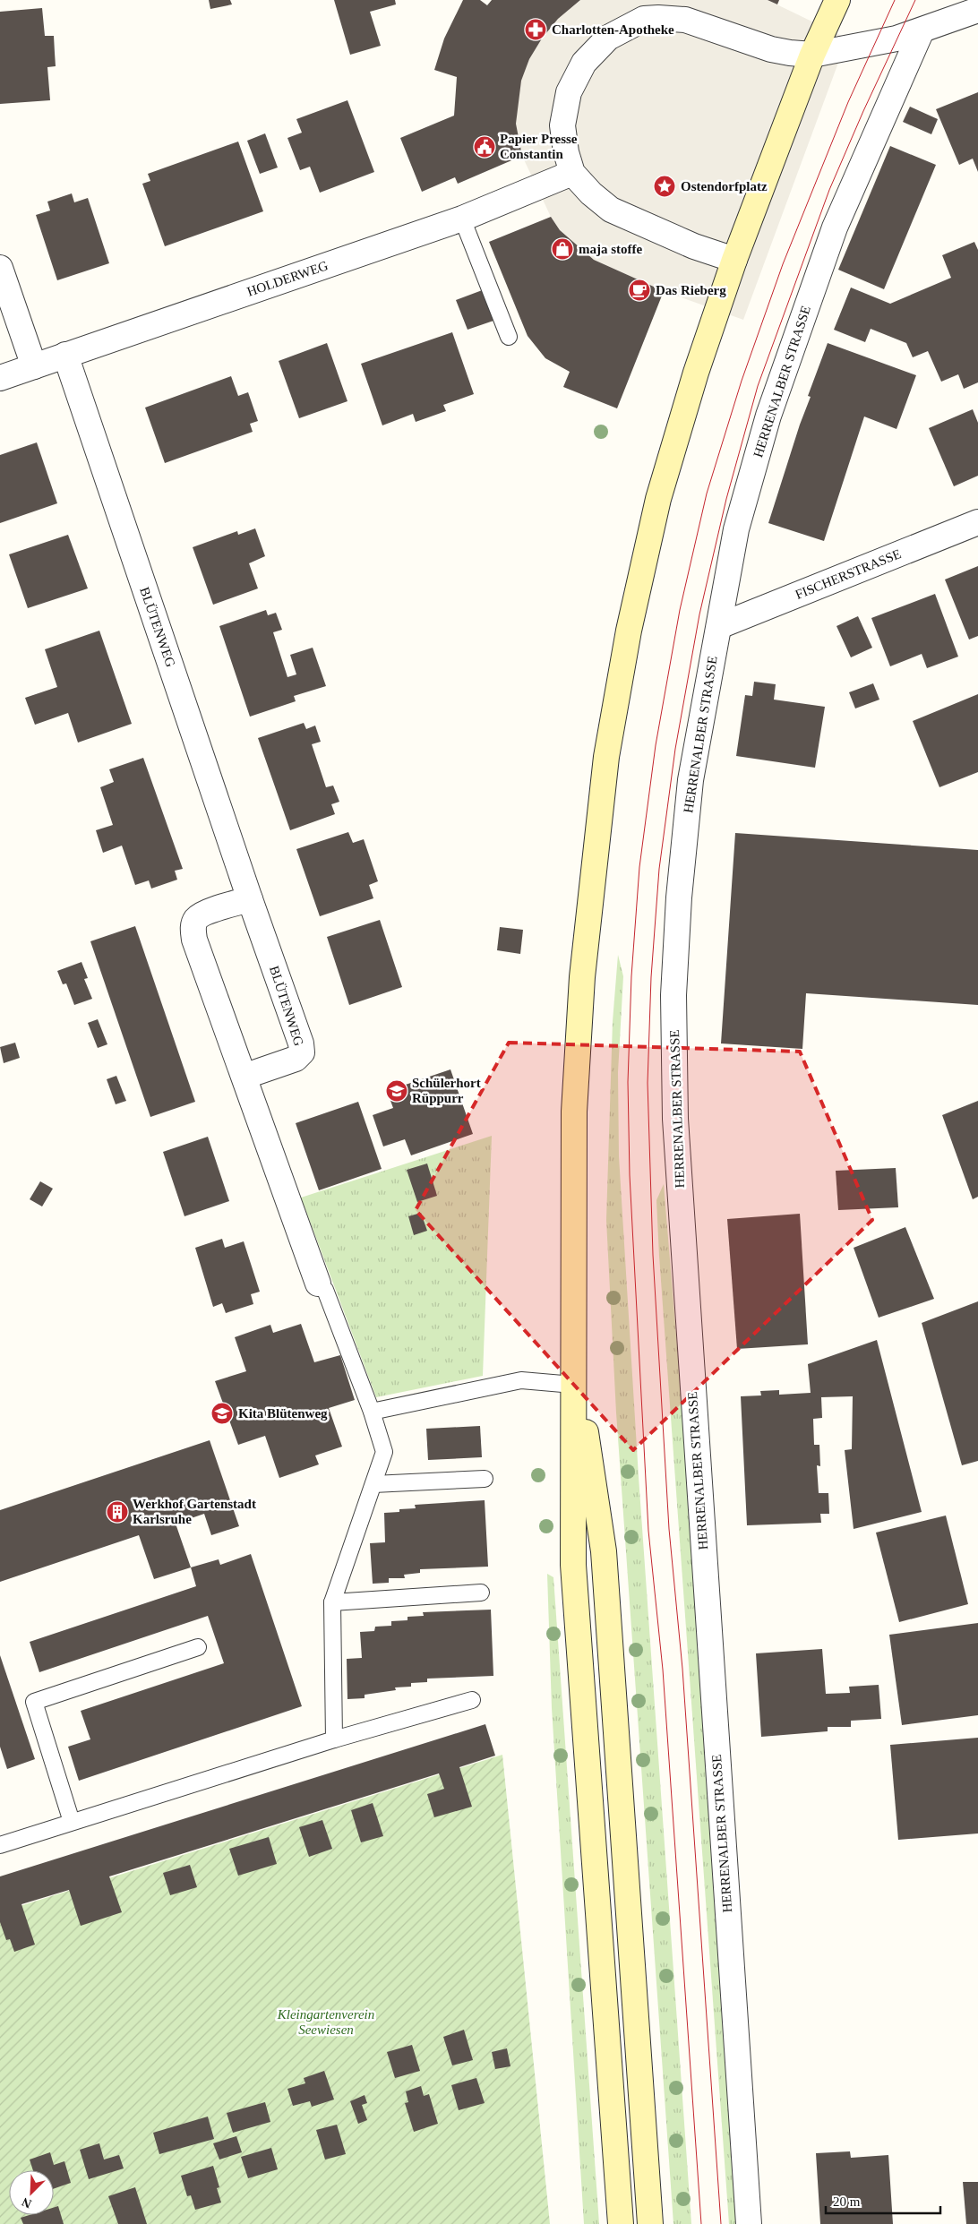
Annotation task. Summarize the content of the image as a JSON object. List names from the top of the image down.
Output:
{
  "streets": {
    "street": [
      "HOLDERWEG",
      "HERRENALBER STRASSE",
      "FISCHERSTRASSE",
      "BLÜTENWEG"
    ]
  },
  "crossings": [
    ["HOLDERWEG", "BLÜTENWEG"],
    ["HERRENALBER STRASSE", "FISCHERSTRASSE"]
  ],
  "parks": ["Kleingartenverein Seewiesen"],
  "places": {
    "pharmacy": ["Charlotten-Apotheke"],
    "public building": ["Papier Presse Constantin"],
    "place": ["Ostendorfplatz"],
    "shop": ["maja stoffe"],
    "cafe": ["Das Rieberg"],
    "school or university": ["Schülerhort Rüppurr", "Kita Blütenweg"],
    "building": ["Werkhof Gartenstadt Karlsruhe"]
  },
  "scale_bar": "20 m",
  "north": "bottom left"
}
